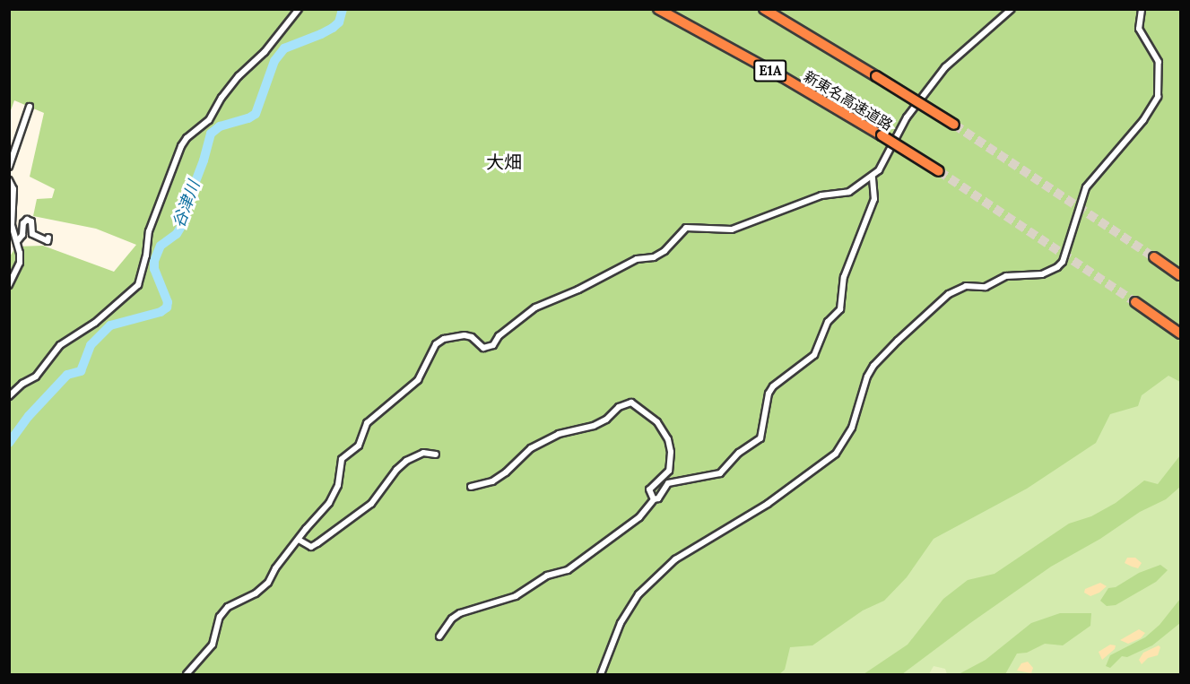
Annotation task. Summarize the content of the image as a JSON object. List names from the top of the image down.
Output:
{
  "streets": {
    "highway": ["E1A", "新東名高速道路"]
  },
  "districts": ["大畑"],
  "water": ["谷津川"]
}
